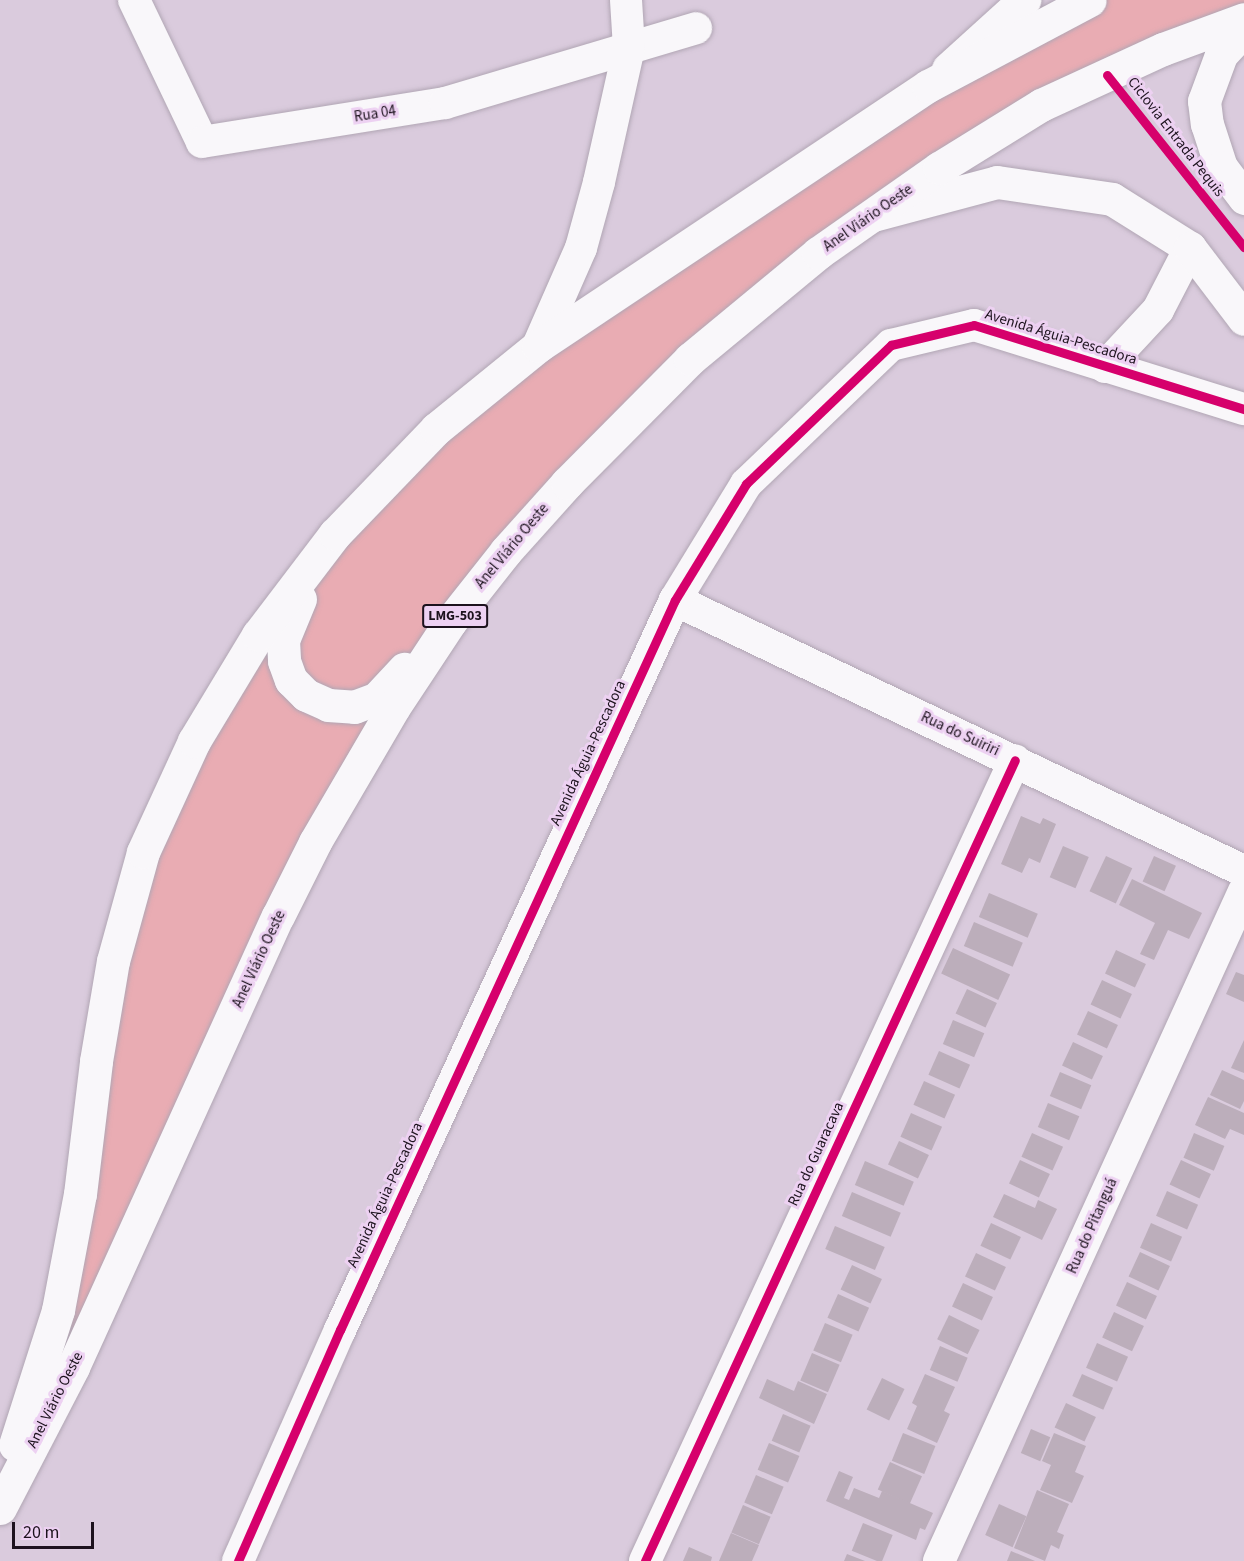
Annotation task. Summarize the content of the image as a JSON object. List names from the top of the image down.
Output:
{
  "streets": {
    "main road": ["Anel Viário Oeste", "LMG-503"],
    "street": [
      "Rua 04",
      "Avenida Águia-Pescadora",
      "Rua do Suiriri",
      "Rua do Guaracava",
      "Rua do Pitanguá"
    ],
    "cycle path": ["Ciclovia Entrada Pequis"]
  },
  "crossings": [
    ["Avenida Águia-Pescadora", "Rua do Suiriri"],
    ["Rua do Suiriri", "Rua do Guaracava"]
  ],
  "scale_bar": "20 m"
}
